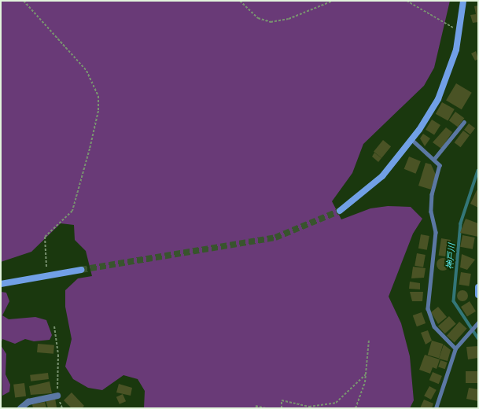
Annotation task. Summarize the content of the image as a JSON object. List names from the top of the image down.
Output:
{
  "water": ["神戸川"]
}
